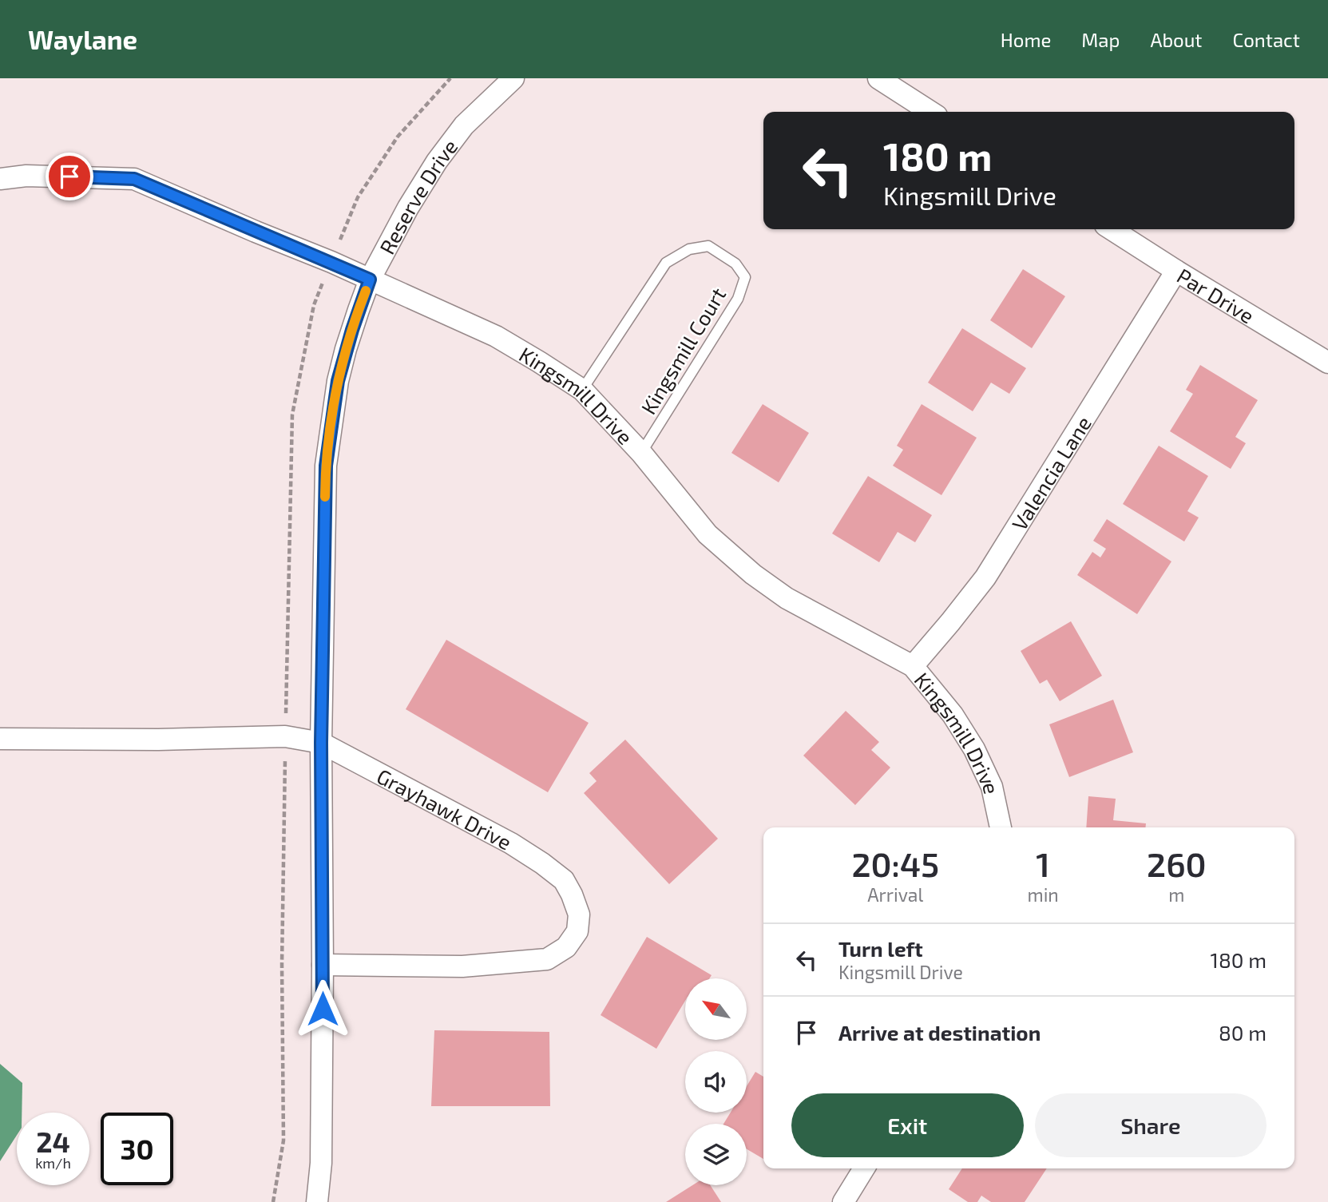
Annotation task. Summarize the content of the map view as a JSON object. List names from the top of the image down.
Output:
{
  "streets": {
    "street": [
      "Reserve Drive",
      "Par Drive",
      "Kingsmill Drive",
      "Valencia Lane",
      "Grayhawk Drive"
    ],
    "lane": ["Kingsmill Court"]
  },
  "crossings": [
    ["Reserve Drive", "Kingsmill Drive"],
    ["Reserve Drive", "Grayhawk Drive"],
    ["Par Drive", "Valencia Lane"],
    ["Kingsmill Court", "Kingsmill Drive"],
    ["Kingsmill Drive", "Valencia Lane"]
  ],
  "north": "top left",
  "page": {
    "header": "Waylane",
    "nav": [
      "Home",
      "Map",
      "About",
      "Contact"
    ],
    "turn": ["180 m", "Kingsmill Drive"],
    "eta": [
      "20:45",
      "Arrival",
      "1",
      "min",
      "260",
      "m"
    ],
    "list": [
      {
        "name": "Turn left",
        "note": "Kingsmill Drive",
        "value": "180 m"
      },
      {
        "name": "Arrive at destination",
        "value": "80 m"
      }
    ],
    "buttons": ["Exit", "Share"],
    "speed": "24 km/h",
    "limit": "30"
  }
}
